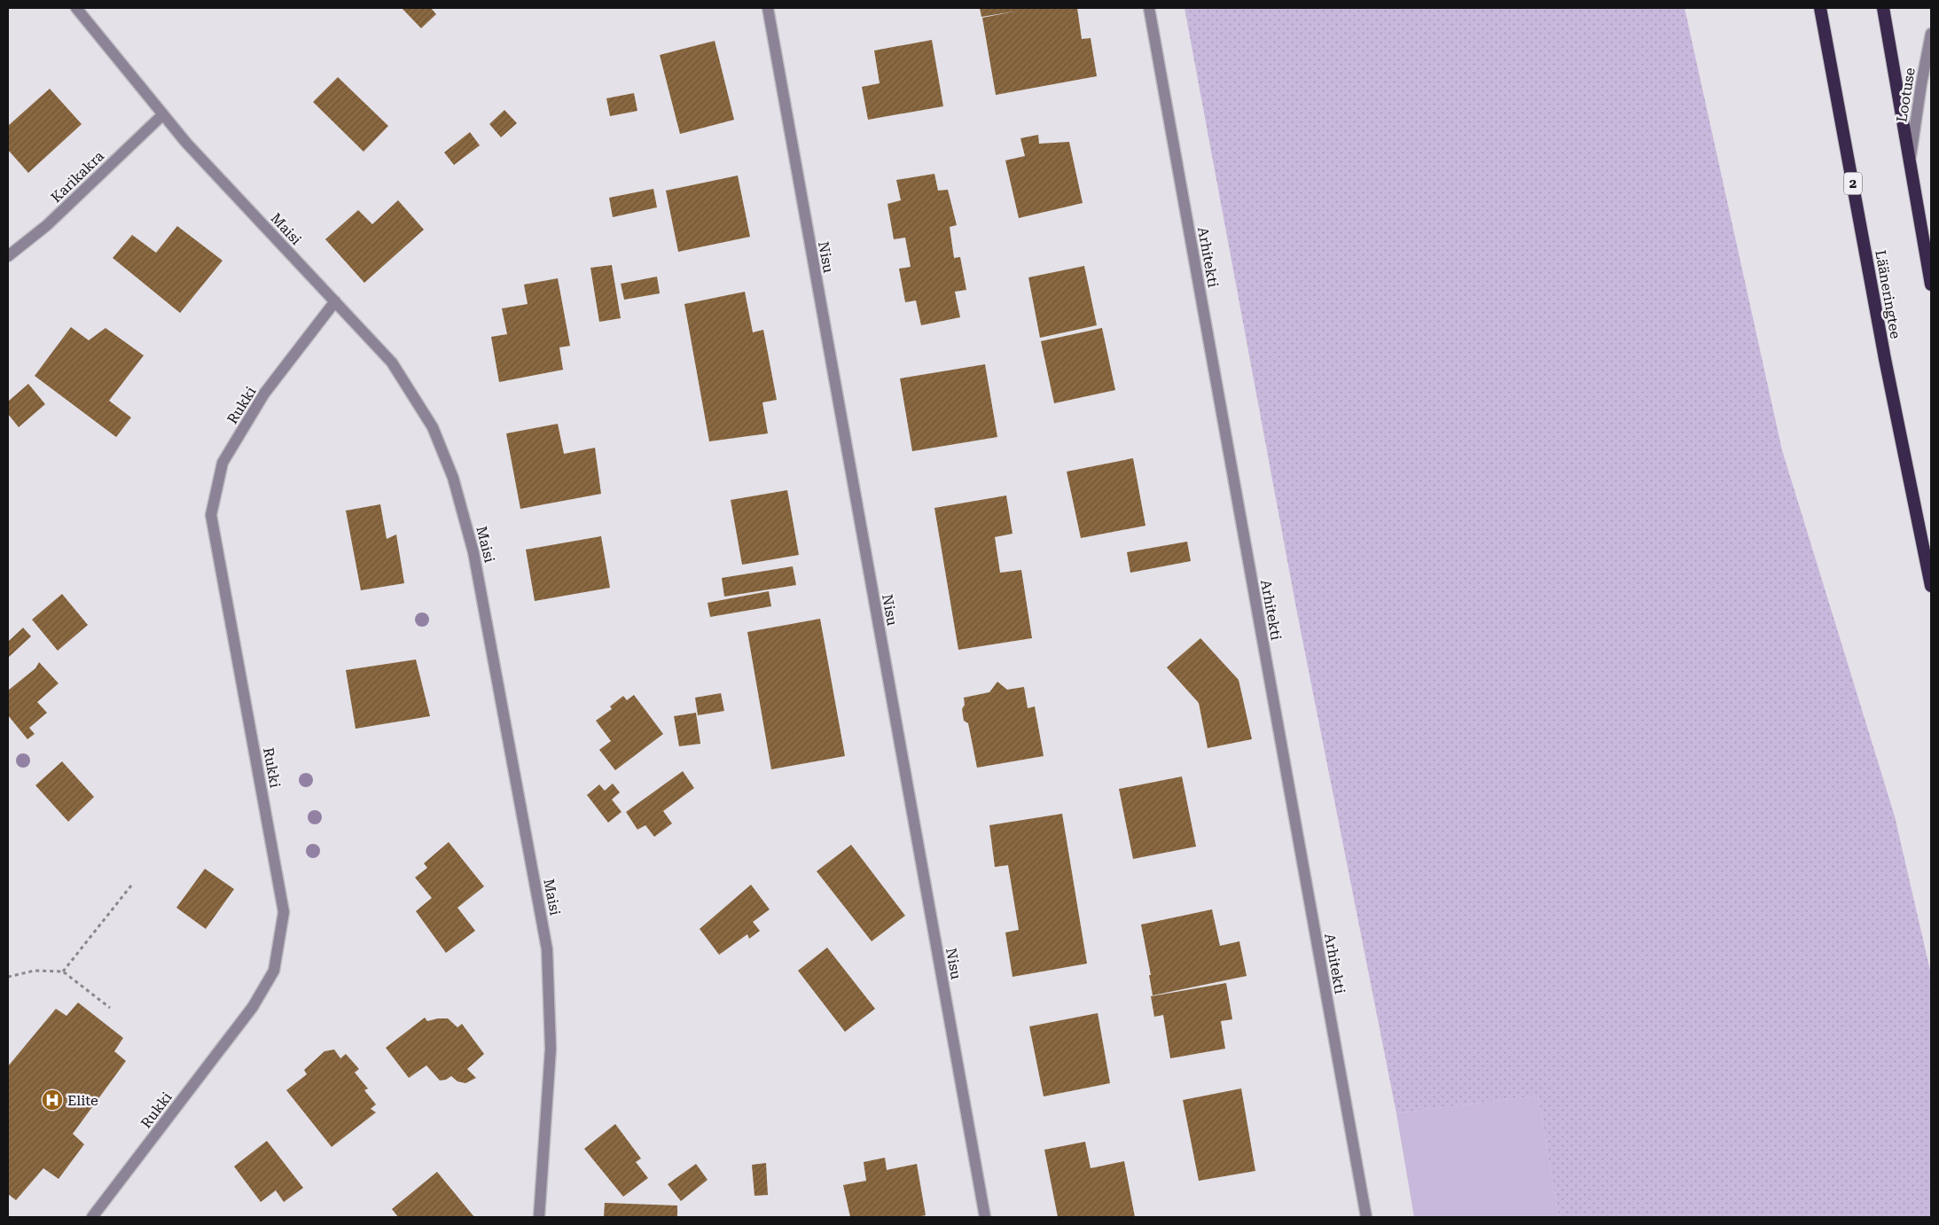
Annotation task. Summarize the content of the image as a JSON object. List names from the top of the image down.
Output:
{
  "streets": {
    "highway": ["2", "Lääneringtee"],
    "street": [
      "Lootuse",
      "Karikakra",
      "Maisi",
      "Nisu",
      "Arhitekti",
      "Rukki"
    ]
  },
  "crossings": [
    ["Karikakra", "Maisi"],
    ["Maisi", "Rukki"]
  ],
  "places": {
    "hospital": ["Elite"]
  }
}
